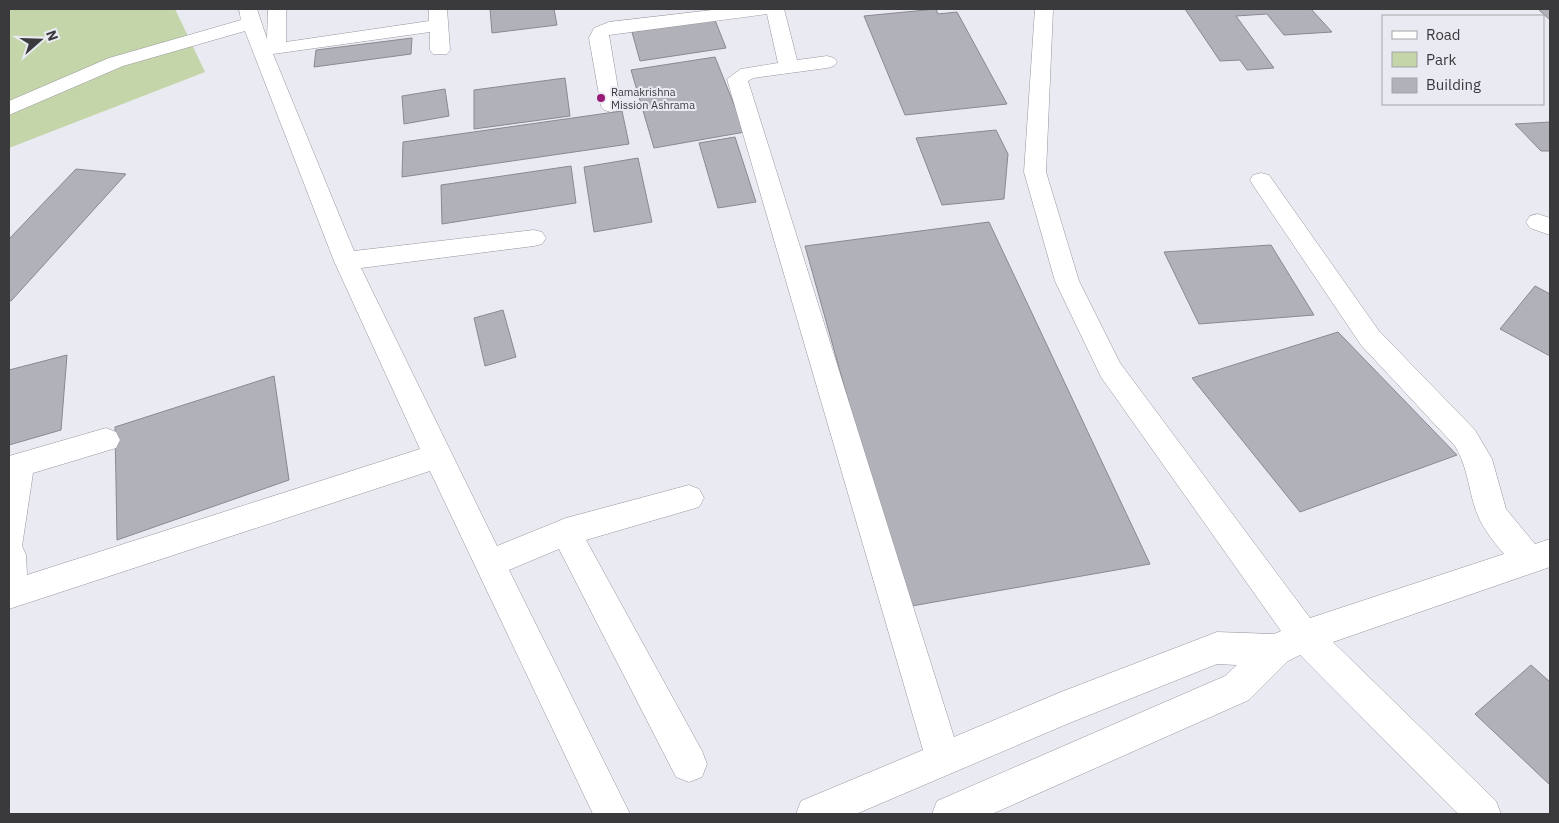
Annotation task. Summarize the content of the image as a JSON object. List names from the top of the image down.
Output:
{
  "places": ["Ramakrishna Mission Ashrama"],
  "legend": ["Road", "Park", "Building"],
  "north": "right"
}
